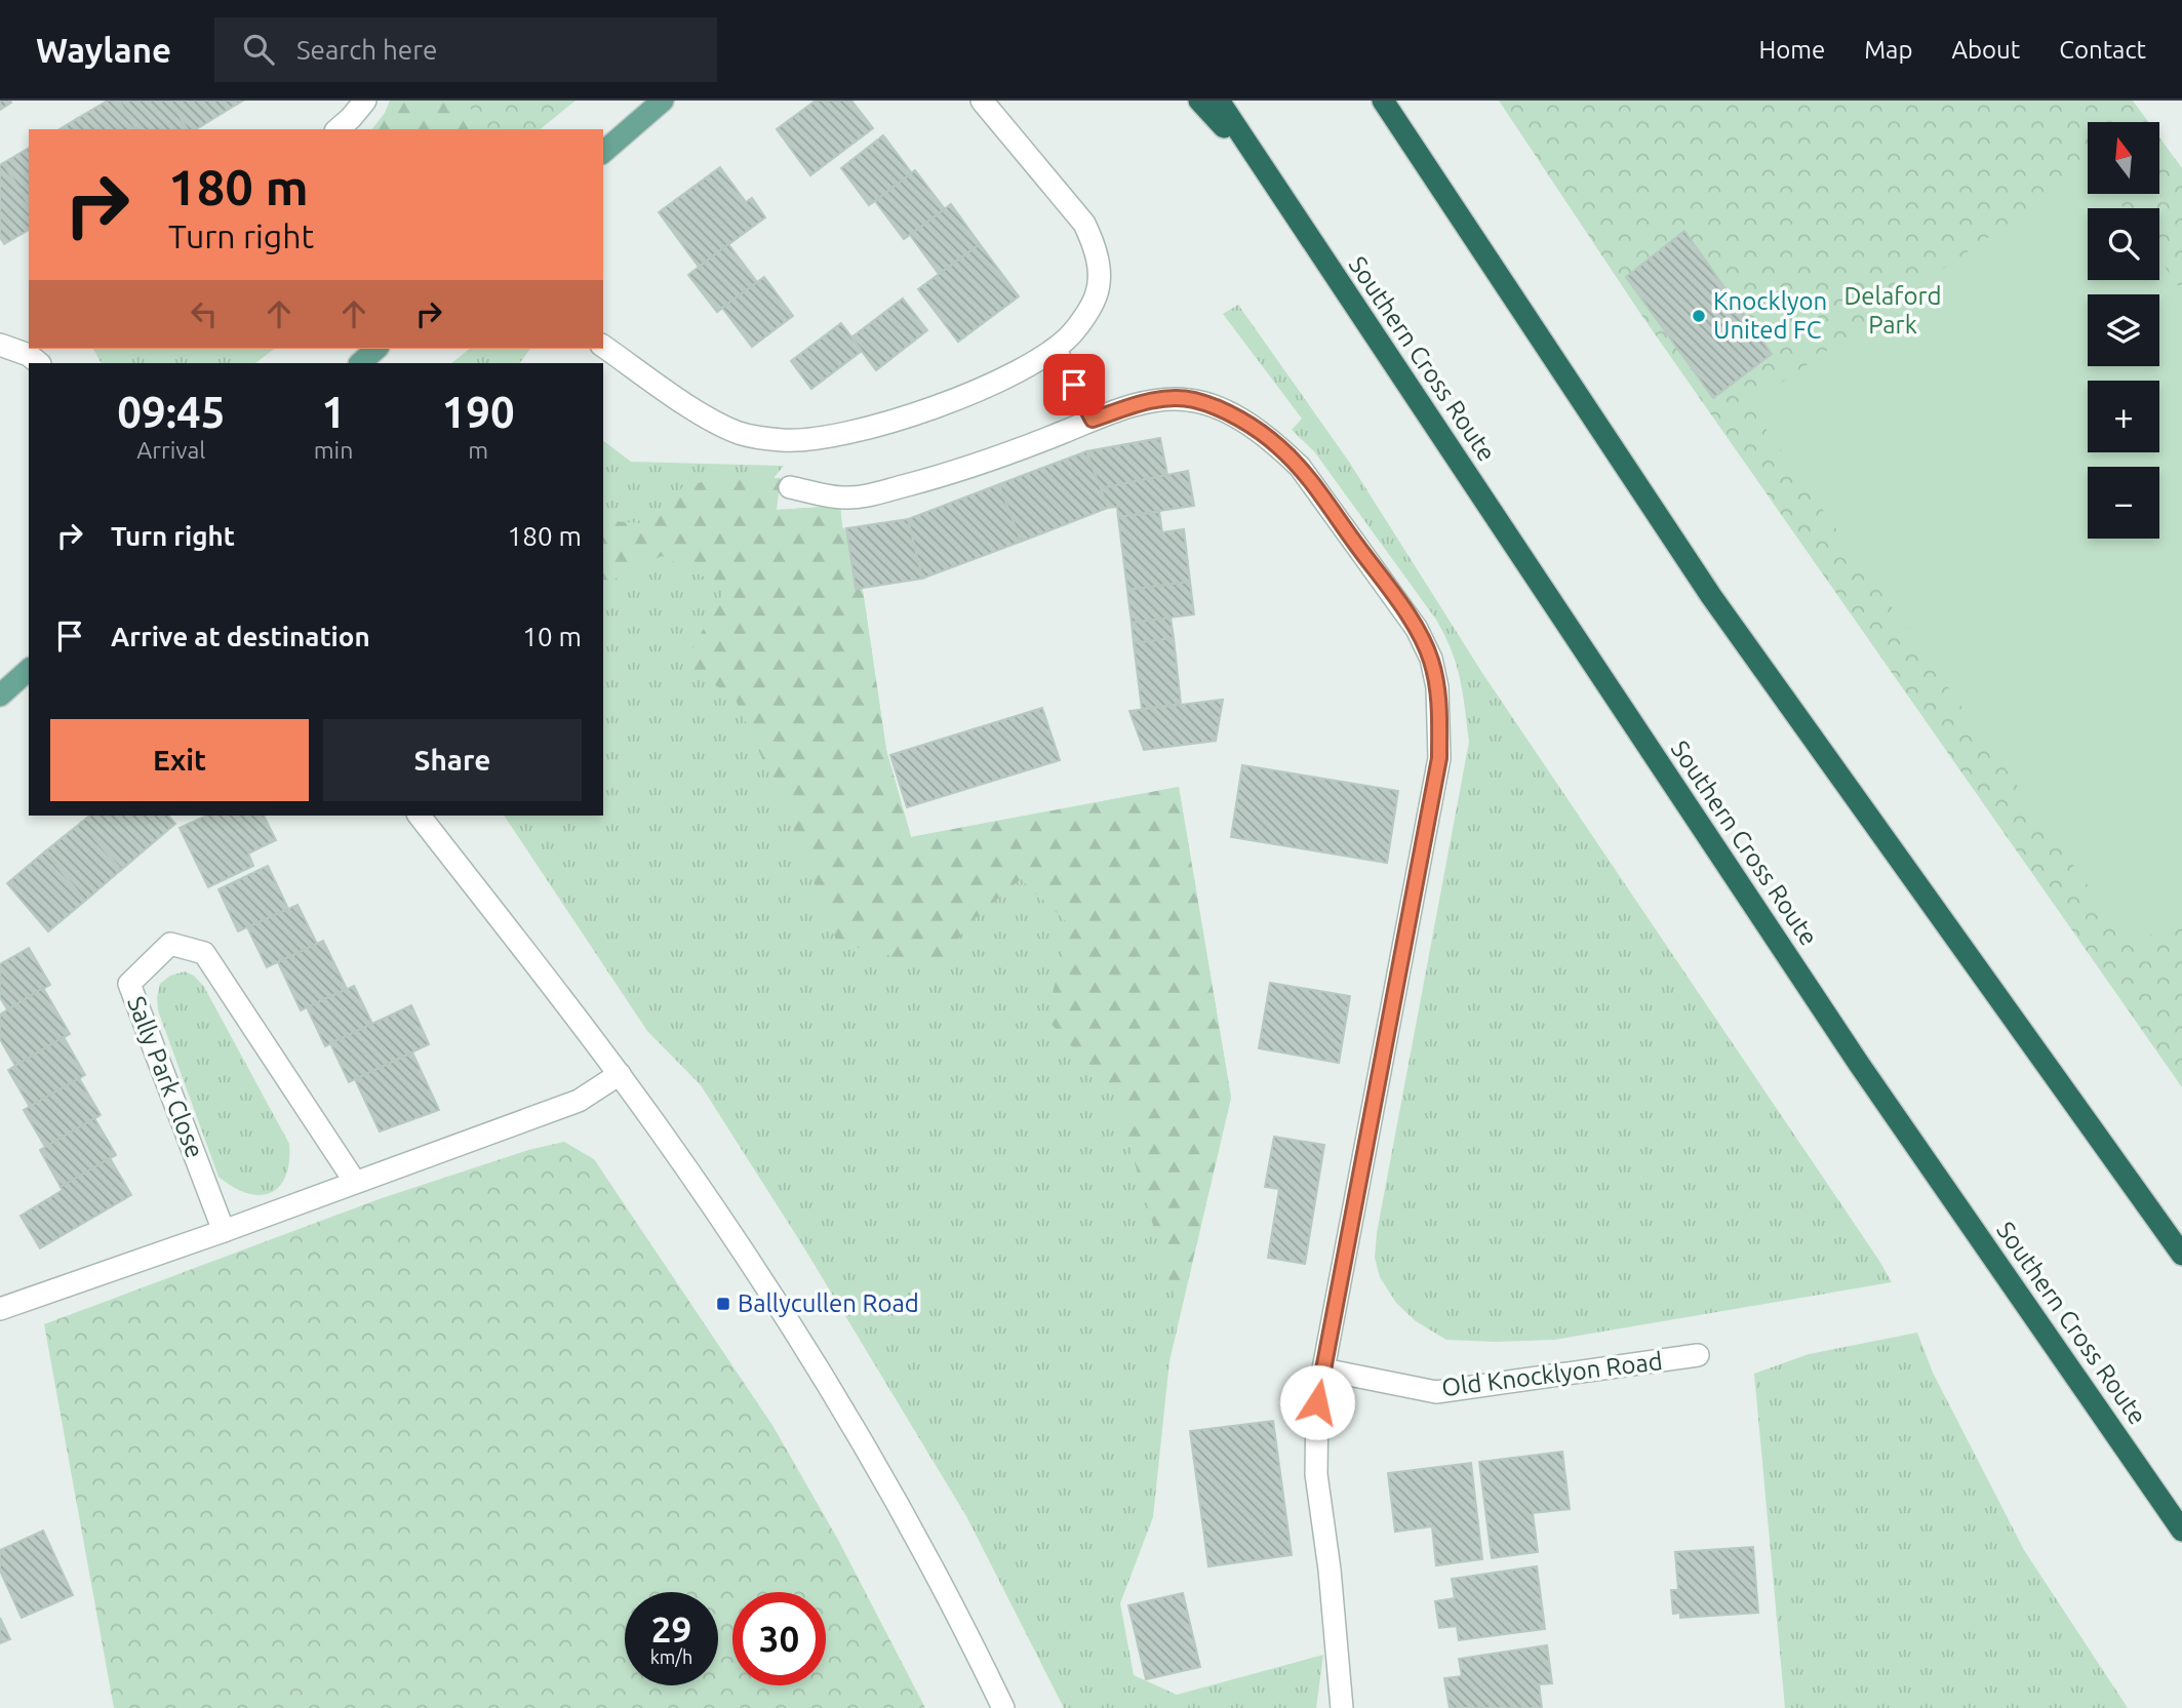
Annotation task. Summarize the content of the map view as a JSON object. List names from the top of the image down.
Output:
{
  "streets": {
    "highway": ["Southern Cross Route"],
    "street": ["Sally Park Close", "Old Knocklyon Road"]
  },
  "parks": ["Delaford Park"],
  "places": {
    "other": ["Knocklyon United FC"],
    "transit": ["Ballycullen Road"]
  },
  "north": "top",
  "page": {
    "header": "Waylane",
    "search": "Search here",
    "nav": [
      "Home",
      "Map",
      "About",
      "Contact"
    ],
    "map_buttons": ["+", "−"],
    "turn": ["180 m", "Turn right"],
    "eta": [
      "09:45",
      "Arrival",
      "1",
      "min",
      "190",
      "m"
    ],
    "list": [
      {
        "name": "Turn right",
        "value": "180 m"
      },
      {
        "name": "Arrive at destination",
        "value": "10 m"
      }
    ],
    "buttons": ["Exit", "Share"],
    "speed": "29 km/h",
    "limit": "30"
  }
}
